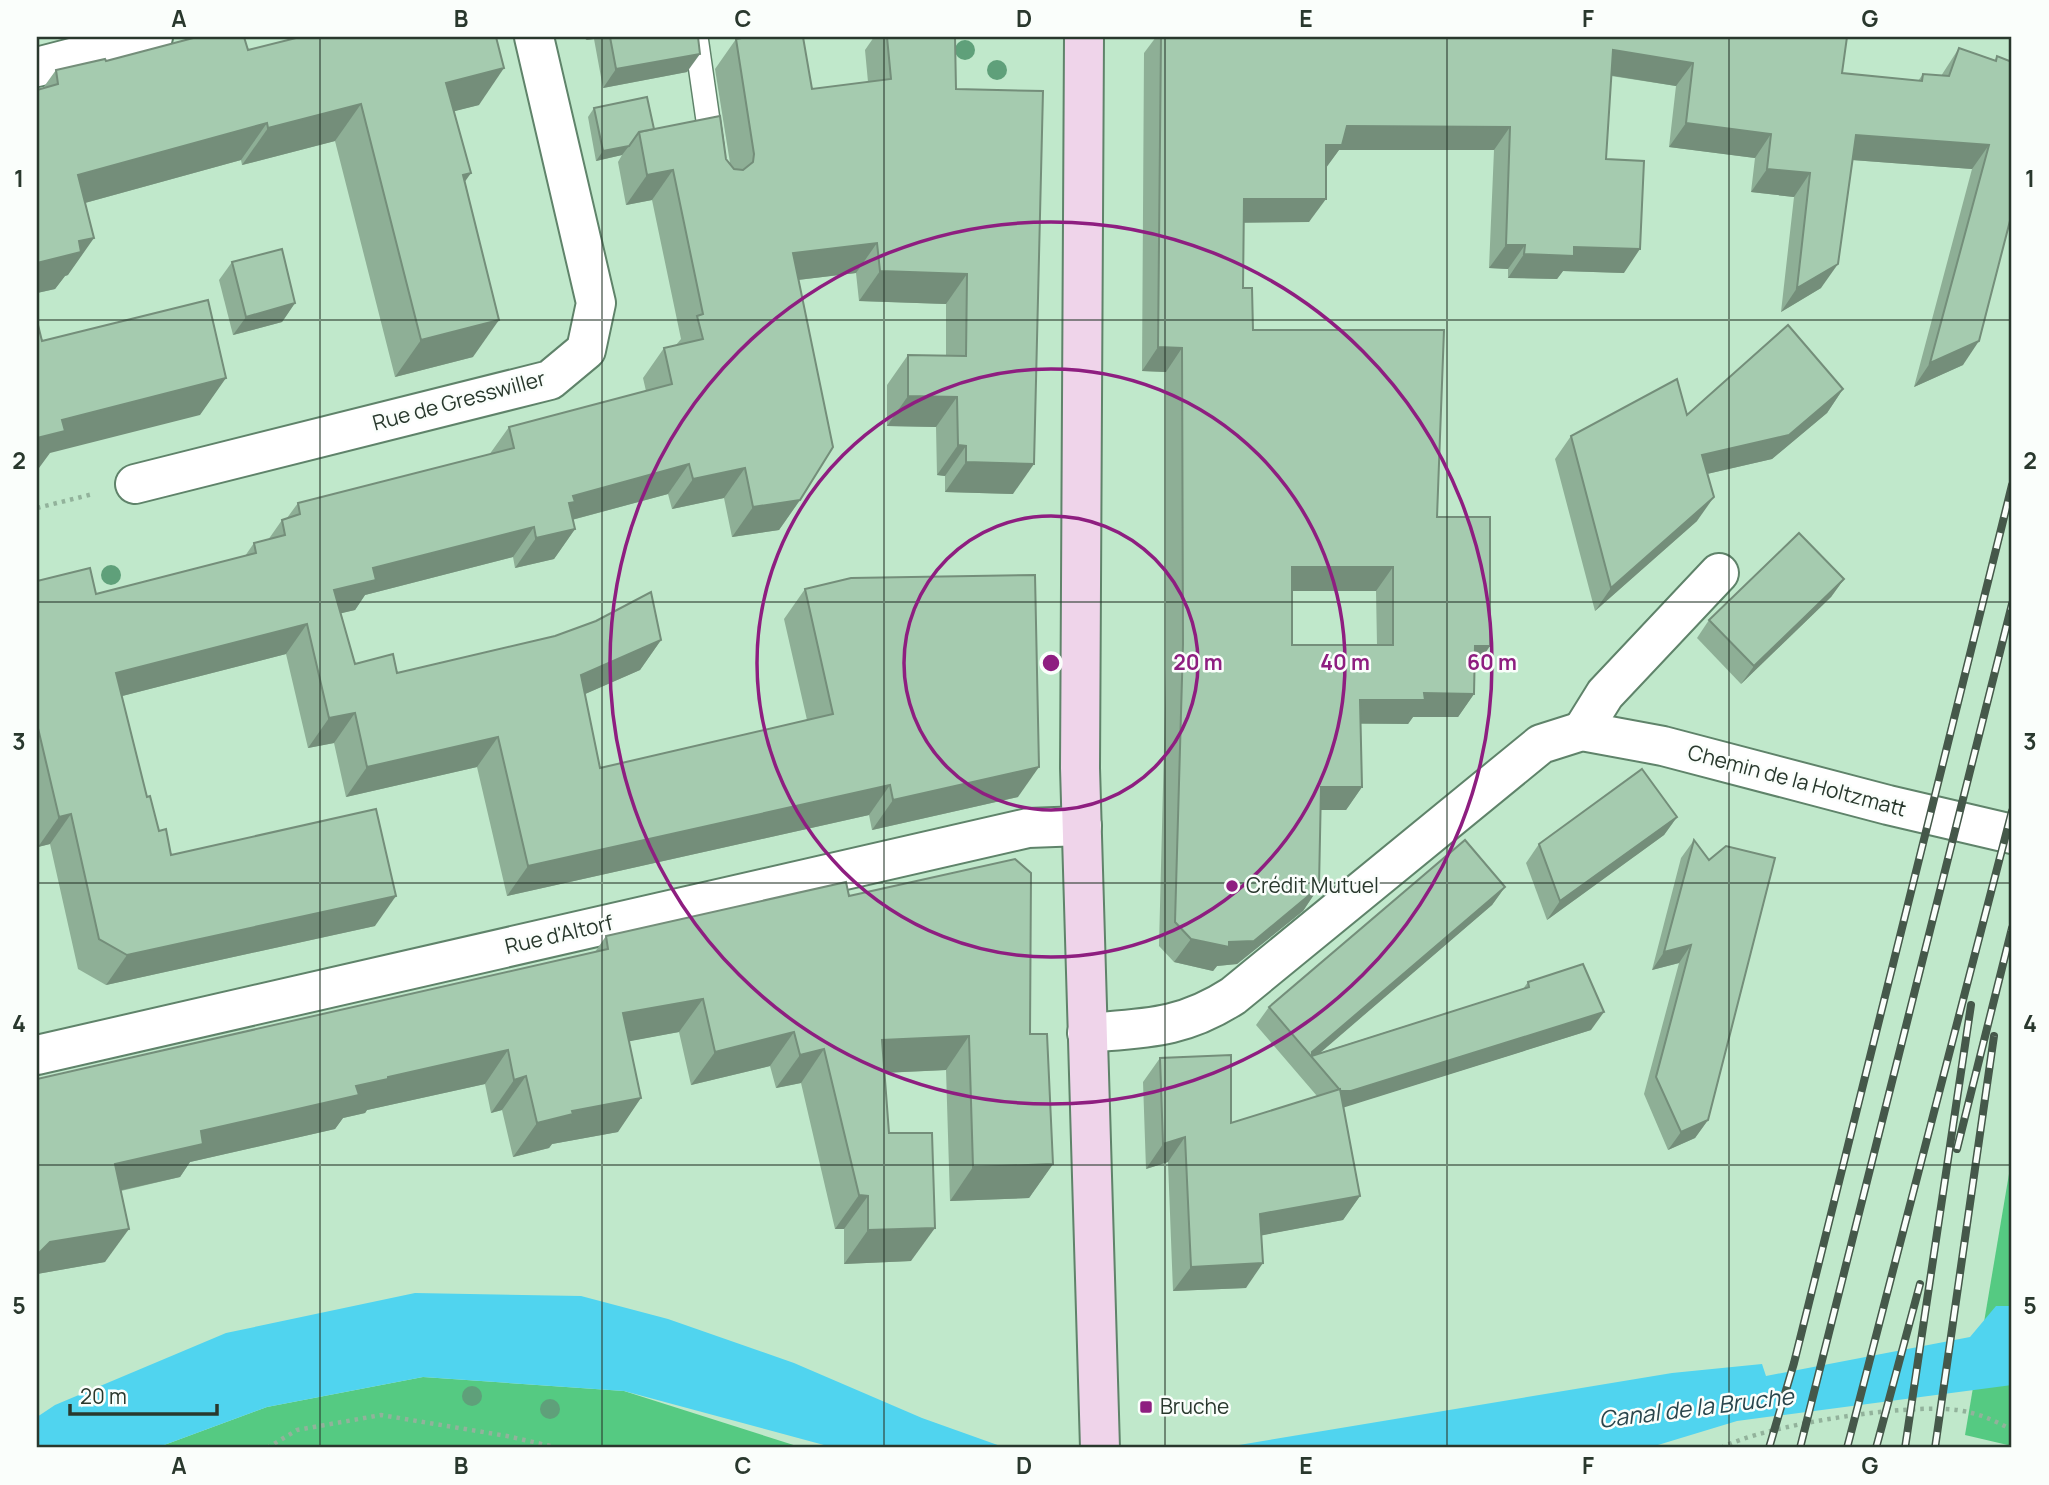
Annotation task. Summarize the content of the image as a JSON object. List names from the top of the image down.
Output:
{
  "streets": {
    "street": ["Rue de Gresswiller", "Chemin de la Holtzmatt", "Rue d'Altorf"]
  },
  "water": ["Canal de la Bruche"],
  "places": {
    "other": ["Crédit Mutuel"],
    "transit": ["Bruche"]
  },
  "scale_bar": "20 m",
  "grid": {
    "columns": [
      "A",
      "B",
      "C",
      "D",
      "E",
      "F",
      "G"
    ],
    "rows": [
      "1",
      "2",
      "3",
      "4",
      "5"
    ]
  },
  "rings": ["20 m", "40 m", "60 m"]
}
